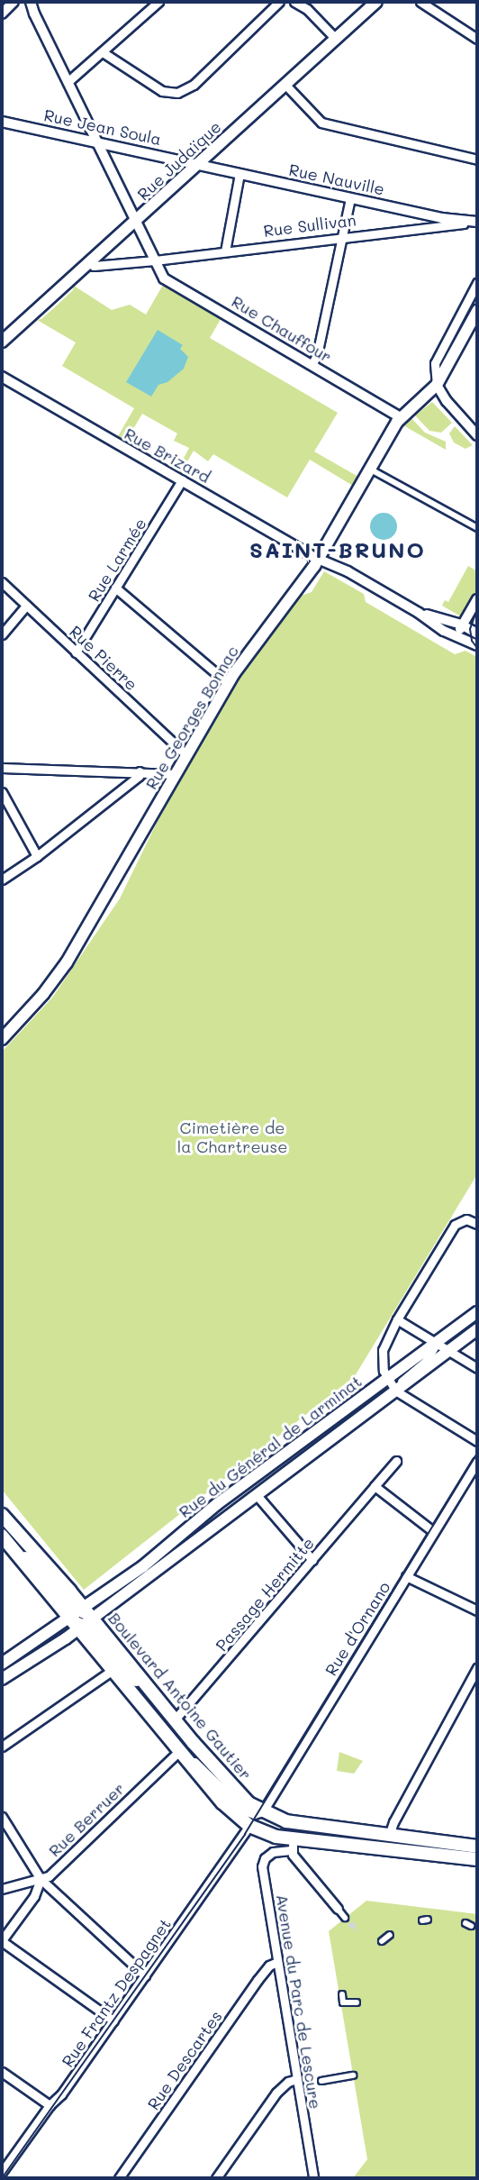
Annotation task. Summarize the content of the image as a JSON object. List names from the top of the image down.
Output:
{
  "streets": {
    "main road": [
      "Rue Judaïque",
      "Rue Georges Bonnac",
      "Rue du Général de Larminat",
      "Boulevard Antoine Gautier"
    ],
    "street": [
      "Rue Jean Soula",
      "Rue Nauville",
      "Rue Sullivan",
      "Rue Chauffour",
      "Rue Brizard",
      "Rue Larmée",
      "Rue Pierre",
      "Passage Hermitte",
      "Rue d'Ornano",
      "Rue Berruer",
      "Rue Frantz Despagnet",
      "Avenue du Parc de Lescure",
      "Rue Descartes"
    ]
  },
  "crossings": [
    ["Rue Jean Soula", "Rue Judaïque"],
    ["Rue Jean Soula", "Rue Nauville"],
    ["Rue Jean Soula", "Rue Chauffour"],
    ["Rue Judaïque", "Rue Nauville"],
    ["Rue Judaïque", "Rue Sullivan"],
    ["Rue Judaïque", "Rue Chauffour"],
    ["Rue Nauville", "Rue Sullivan"],
    ["Rue Sullivan", "Rue Chauffour"],
    ["Rue Chauffour", "Rue Georges Bonnac"],
    ["Rue Brizard", "Rue Larmée"],
    ["Rue Brizard", "Rue Georges Bonnac"],
    ["Rue Larmée", "Rue Pierre"],
    ["Rue Pierre", "Rue Georges Bonnac"],
    ["Rue du Général de Larminat", "Boulevard Antoine Gautier"],
    ["Passage Hermitte", "Boulevard Antoine Gautier"],
    ["Rue d'Ornano", "Boulevard Antoine Gautier"],
    ["Boulevard Antoine Gautier", "Rue Berruer"],
    ["Boulevard Antoine Gautier", "Rue Frantz Despagnet"],
    ["Avenue du Parc de Lescure", "Rue Descartes"]
  ],
  "districts": ["SAINT-BRUNO"],
  "parks": ["Cimetière de la Chartreuse"]
}
